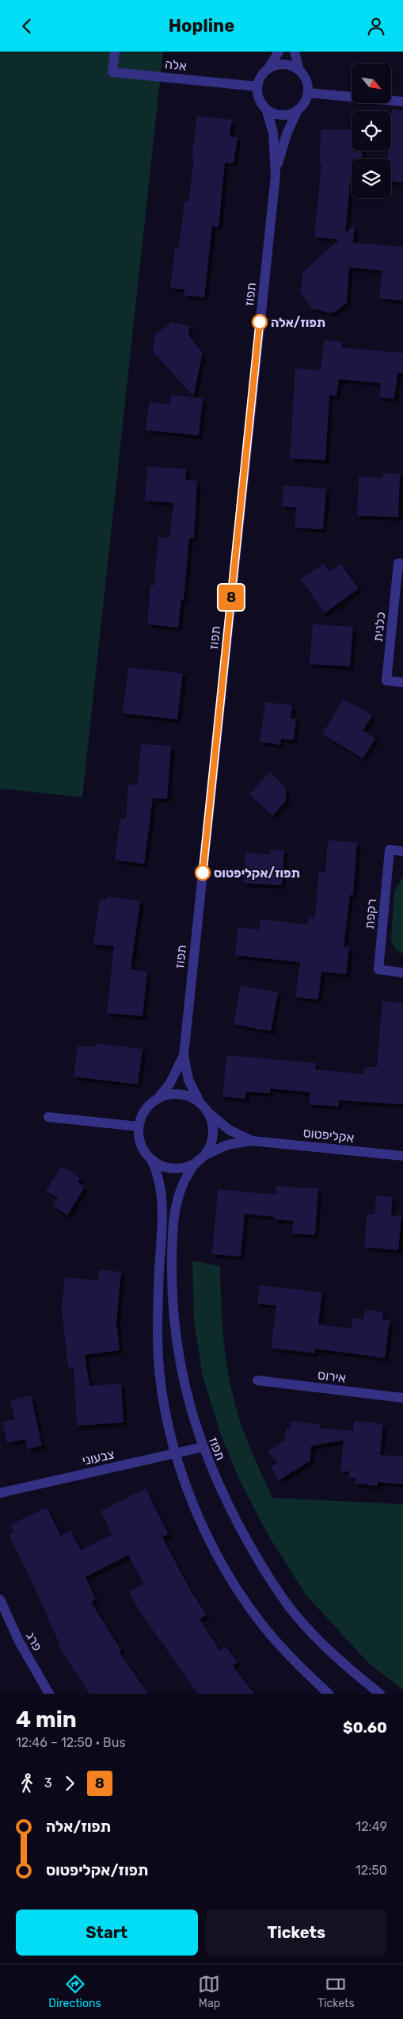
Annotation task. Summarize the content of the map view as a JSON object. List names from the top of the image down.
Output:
{
  "streets": {
    "street": [
      "אלה",
      "תפוז",
      "כלנית",
      "רקפת",
      "אקליפטוס",
      "אירוס",
      "צבעוני",
      "פרג"
    ]
  },
  "crossings": [
    ["אלה", "תפוז"],
    ["תפוז", "אקליפטוס"],
    ["תפוז", "צבעוני"]
  ],
  "places": ["תפוז/אלה", "תפוז/אקליפטוס"],
  "lines": ["bus line 8"],
  "north": "bottom right",
  "page": {
    "header": "Hopline",
    "on_map": "8",
    "heading": ["4 min", "12:46 – 12:50 · Bus", "$0.60"],
    "legs": ["3", "8"],
    "list": [
      {
        "name": "תפוז/אלה",
        "value": "12:49"
      },
      {
        "name": "תפוז/אקליפטוס",
        "value": "12:50"
      }
    ],
    "buttons": ["Start", "Tickets"],
    "tabs": ["Directions", "Map", "Tickets"]
  }
}
